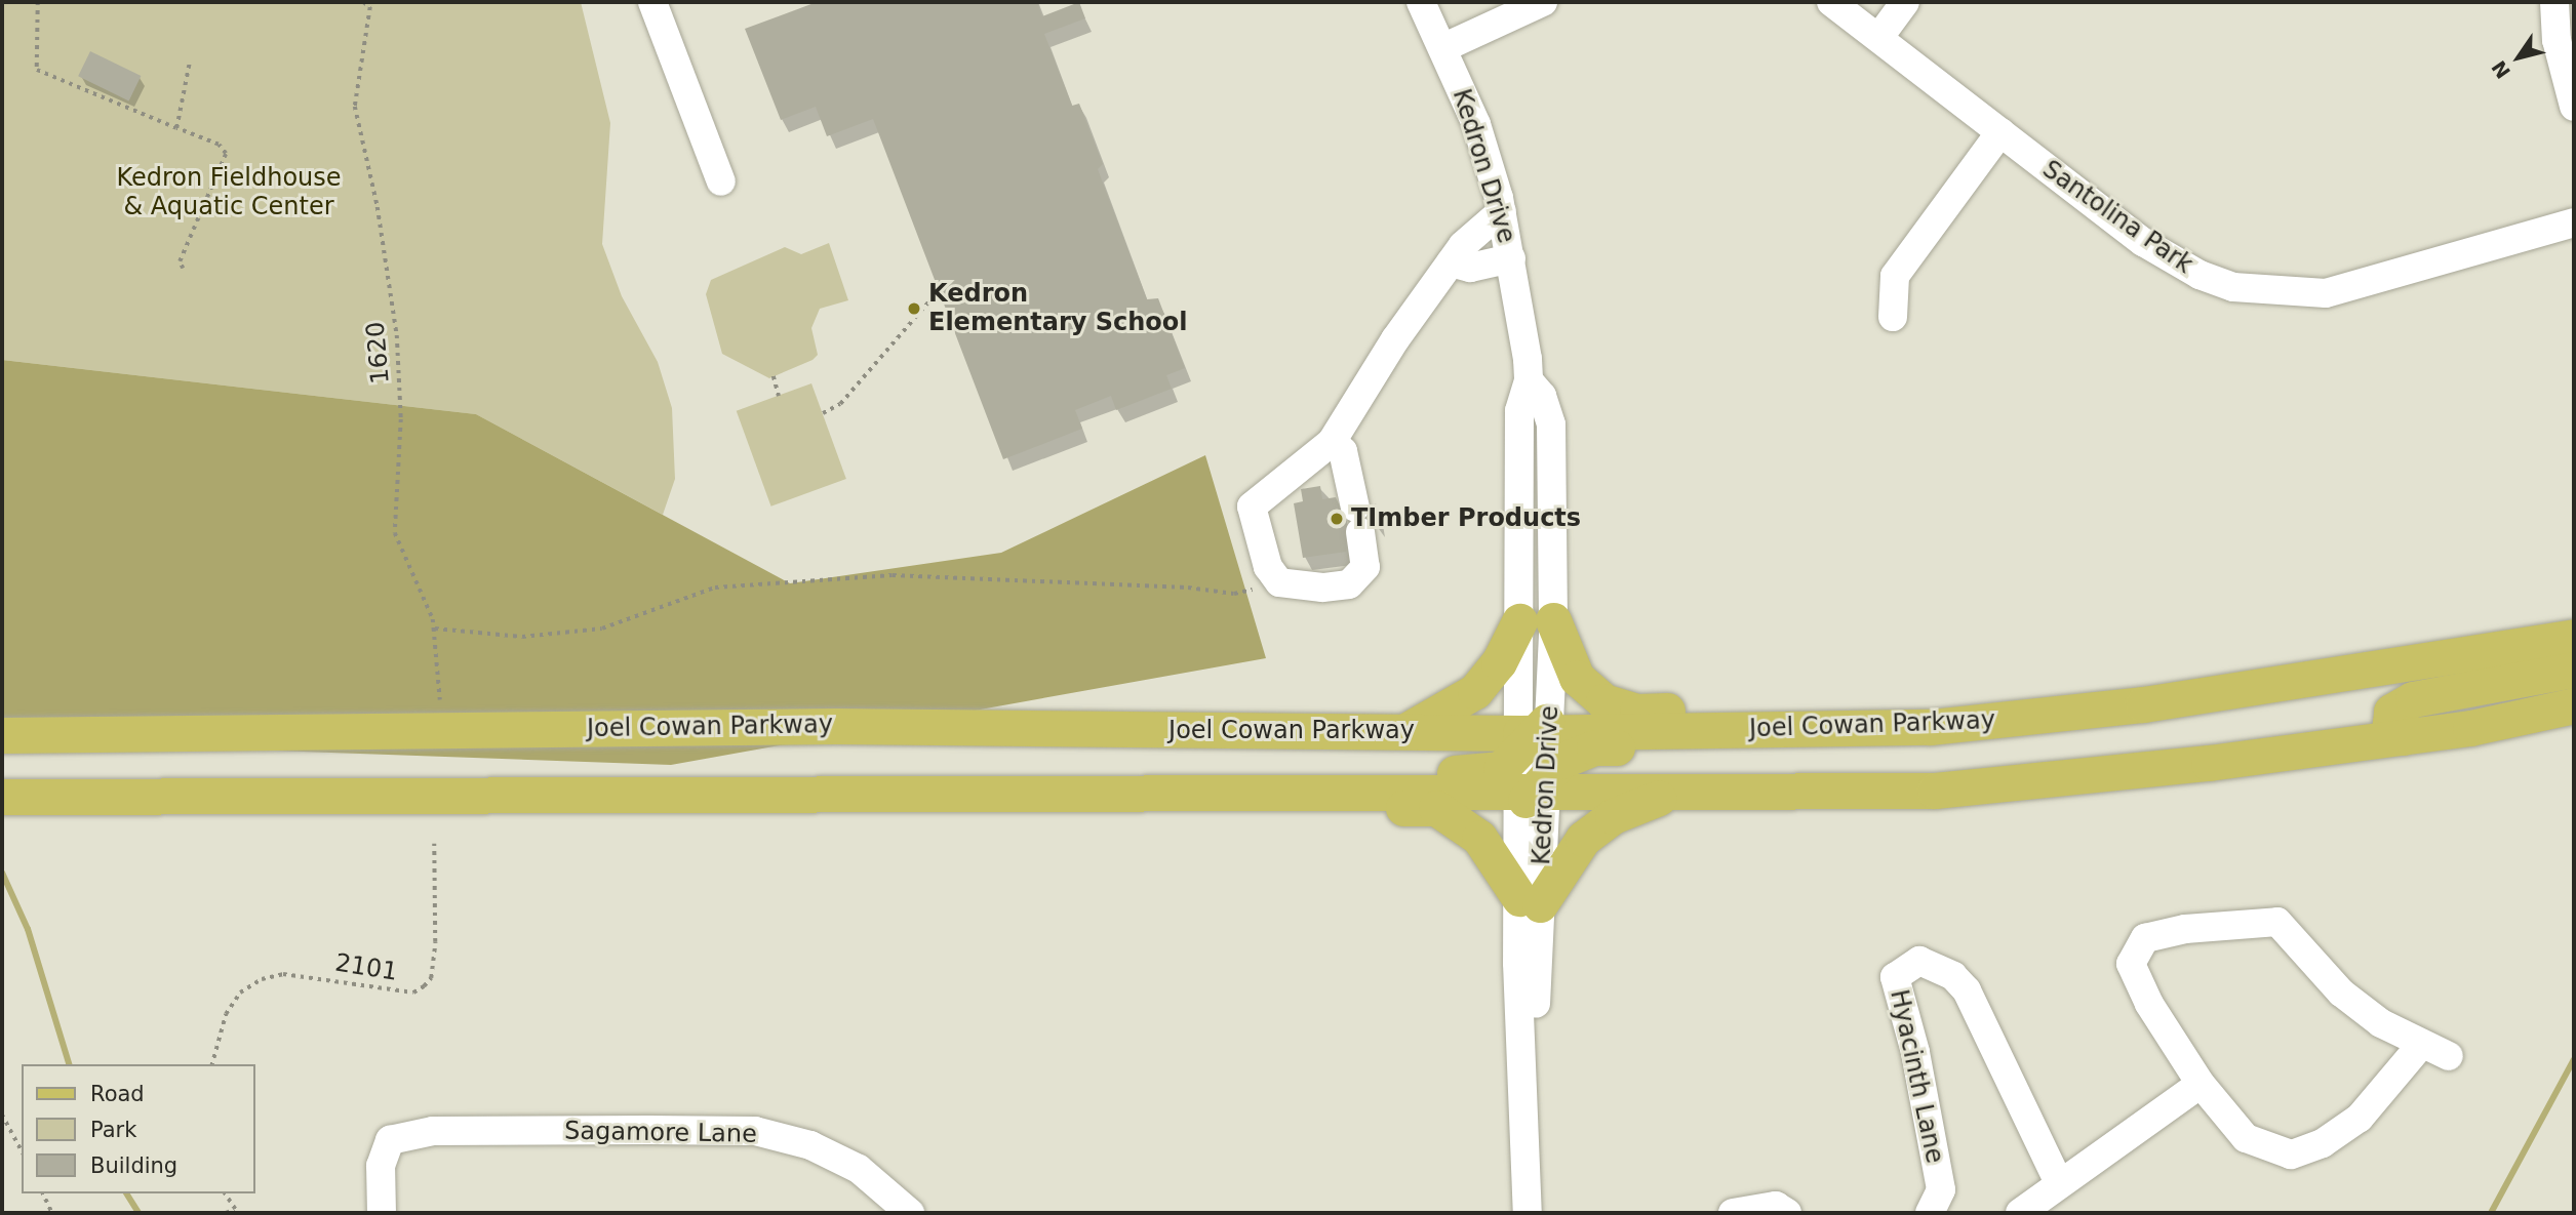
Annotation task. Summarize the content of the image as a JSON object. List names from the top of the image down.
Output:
{
  "streets": {
    "main road": ["Joel Cowan Parkway"],
    "street": [
      "Kedron Drive",
      "Santolina Park",
      "Hyacinth Lane",
      "Sagamore Lane"
    ],
    "path": ["1620", "2101"]
  },
  "crossings": [
    ["Kedron Drive", "Joel Cowan Parkway"]
  ],
  "parks": ["Kedron Fieldhouse & Aquatic Center"],
  "places": ["Kedron Elementary School", "TImber Products"],
  "legend": ["Road", "Park", "Building"],
  "north": "bottom left"
}
